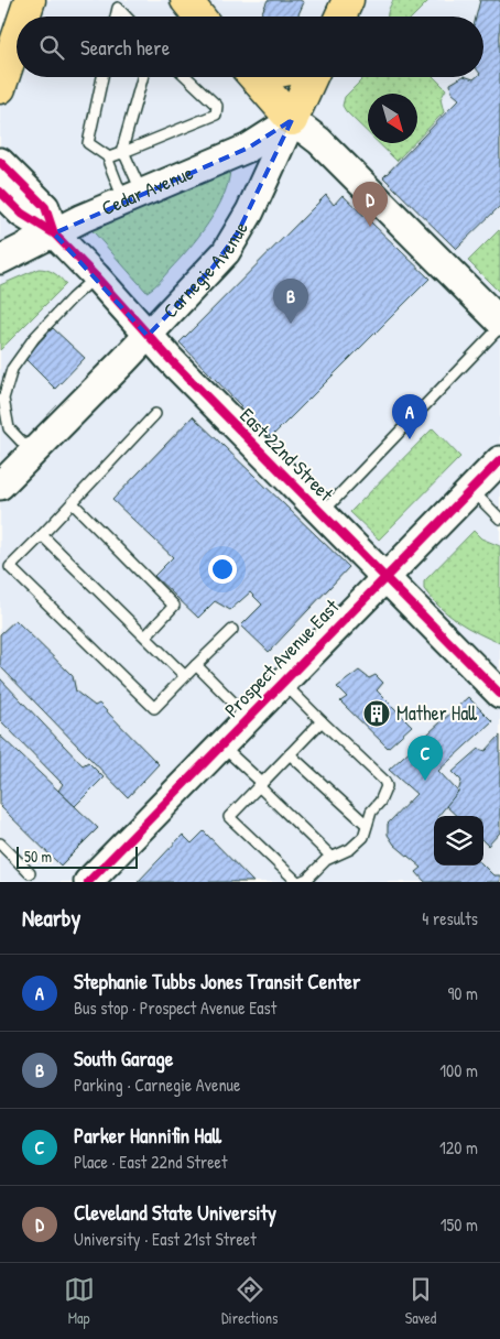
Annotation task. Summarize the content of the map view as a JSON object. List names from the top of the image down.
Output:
{
  "streets": {
    "main road": ["Carnegie Avenue"],
    "street": ["Cedar Avenue", "East 22nd Street", "Prospect Avenue East"]
  },
  "crossings": [
    ["Cedar Avenue", "Carnegie Avenue"],
    ["Cedar Avenue", "East 22nd Street"],
    ["Carnegie Avenue", "East 22nd Street"],
    ["East 22nd Street", "Prospect Avenue East"]
  ],
  "places": {
    "building": ["Mather Hall"]
  },
  "scale_bar": "50 m",
  "north": "bottom right",
  "page": {
    "search": "Search here",
    "pins": [
      "D",
      "B",
      "A",
      "C"
    ],
    "scale": "50 m",
    "heading": ["Nearby", "4 results"],
    "list": [
      {
        "mark": "A",
        "name": "Stephanie Tubbs Jones Transit Center",
        "note": "Bus stop · Prospect Avenue East",
        "value": "90 m"
      },
      {
        "mark": "B",
        "name": "South Garage",
        "note": "Parking · Carnegie Avenue",
        "value": "100 m"
      },
      {
        "mark": "C",
        "name": "Parker Hannifin Hall",
        "note": "Place · East 22nd Street",
        "value": "120 m"
      },
      {
        "mark": "D",
        "name": "Cleveland State University",
        "note": "University · East 21st Street",
        "value": "150 m"
      }
    ],
    "nav": ["Map", "Directions", "Saved"]
  }
}
